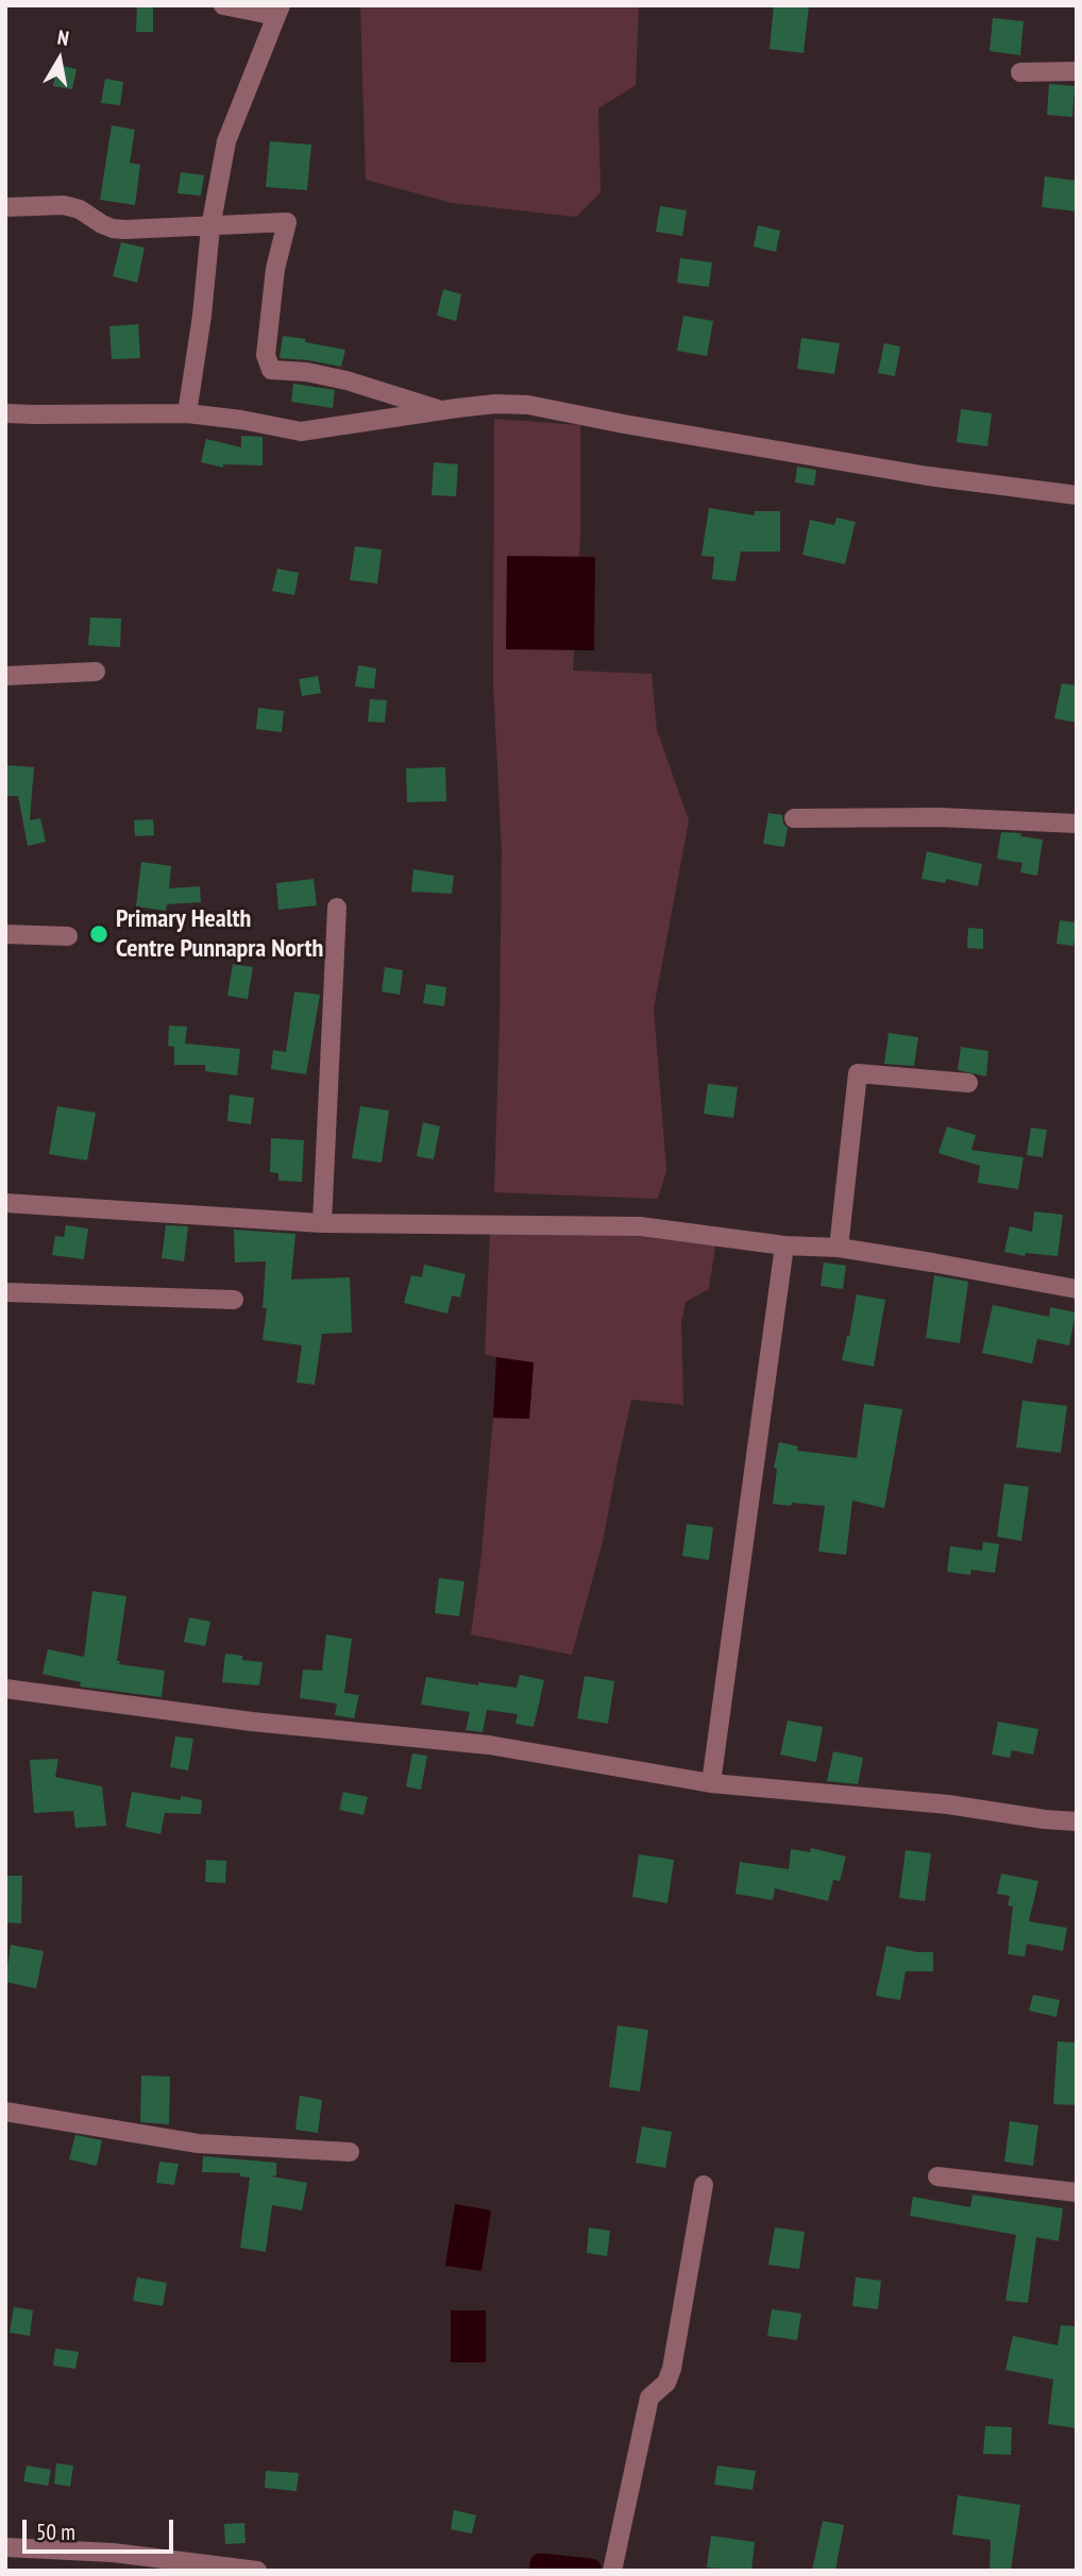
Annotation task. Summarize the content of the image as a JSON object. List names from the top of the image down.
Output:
{
  "places": ["Primary Health Centre Punnapra North"],
  "scale_bar": "50 m",
  "north": "top"
}
